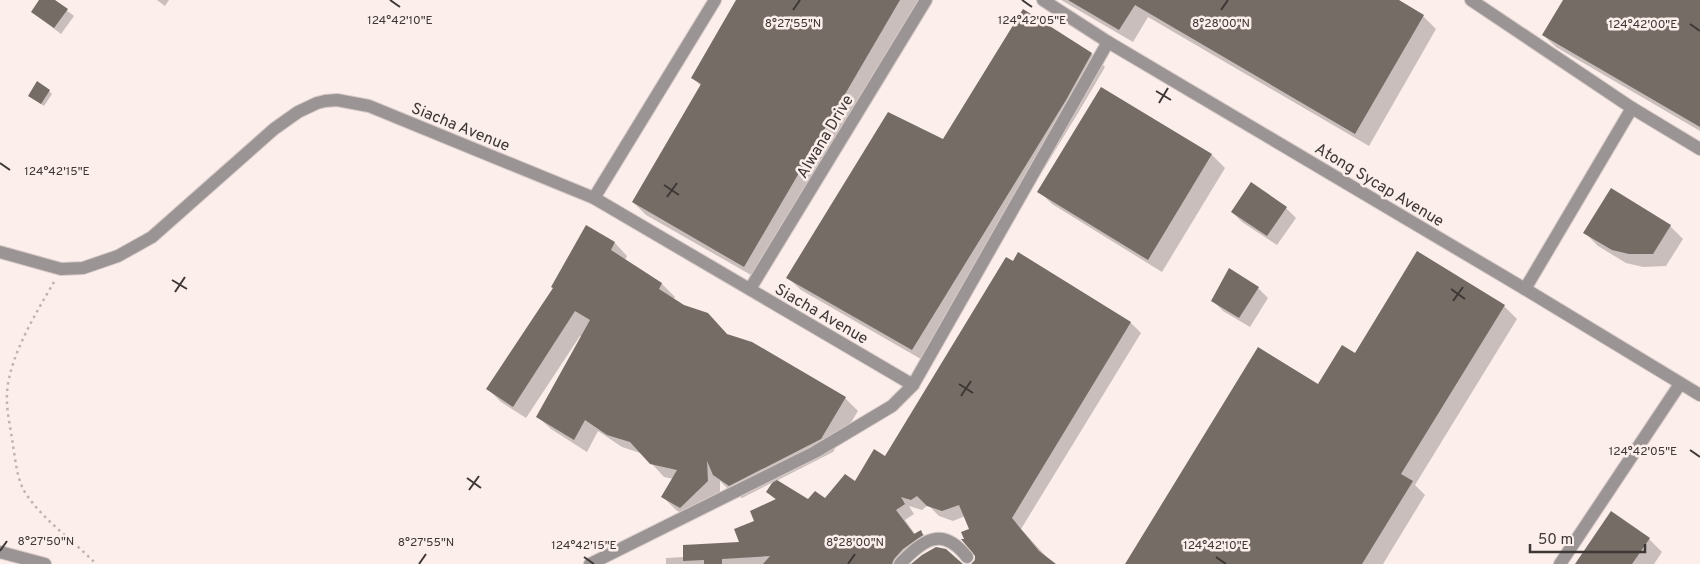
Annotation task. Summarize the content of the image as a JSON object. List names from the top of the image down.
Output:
{
  "streets": {
    "street": ["Siacha Avenue", "Alwana Drive", "Atong Sycap Avenue"]
  },
  "crossings": [
    ["Siacha Avenue", "Alwana Drive"]
  ],
  "scale_bar": "50 m",
  "coordinates": [
    "124°42'10\"E",
    "124°42'05\"E",
    "8°27'55\"N",
    "8°28'00\"N",
    "124°42'00\"E",
    "124°42'15\"E",
    "8°27'50\"N"
  ]
}
